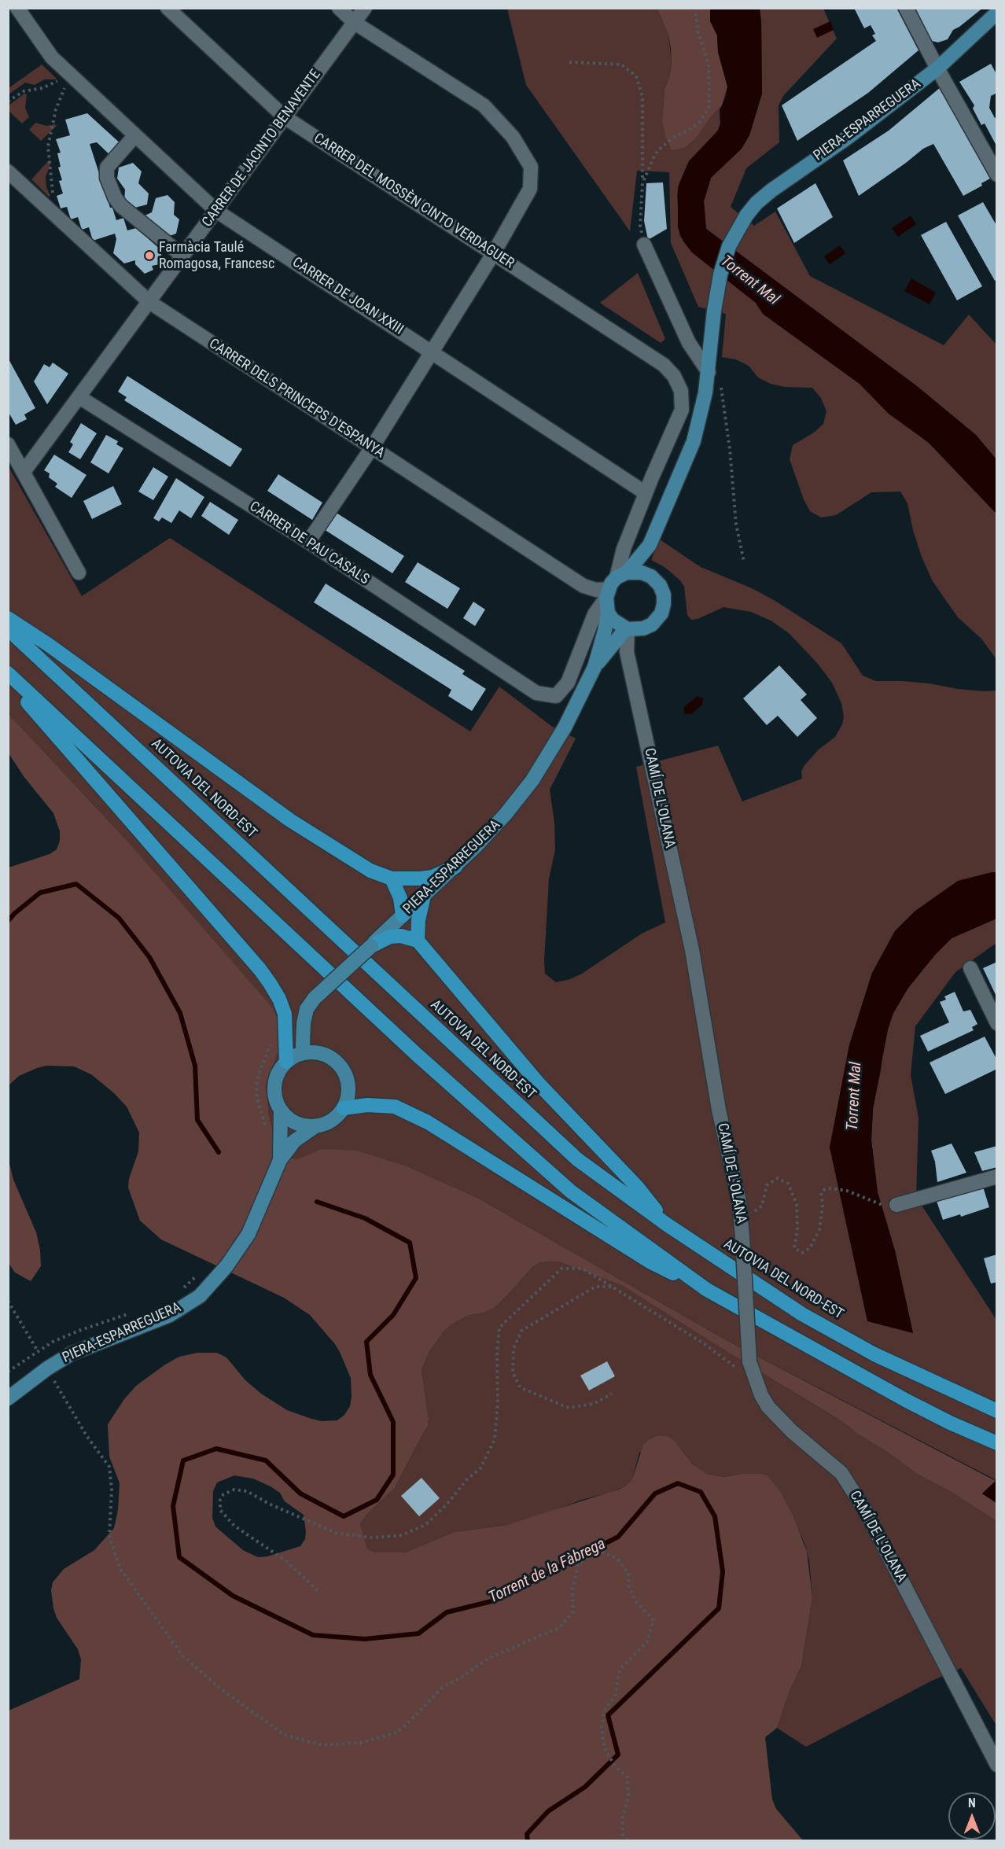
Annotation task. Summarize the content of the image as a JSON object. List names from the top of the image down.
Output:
{
  "streets": {
    "highway": ["AUTOVIA DEL NORD-EST"],
    "main road": ["PIERA-ESPARREGUERA"],
    "street": [
      "CARRER DE JACINTO BENAVENTE",
      "CARRER DEL MOSSÈN CINTO VERDAGUER",
      "CARRER DE JOAN XXIII",
      "CARRER DELS PRINCEPS D'ESPANYA",
      "CARRER DE PAU CASALS",
      "CAMÍ DE L'OLANA"
    ]
  },
  "crossings": [
    ["PIERA-ESPARREGUERA", "CARRER DELS PRINCEPS D'ESPANYA"],
    ["PIERA-ESPARREGUERA", "CARRER DE PAU CASALS"],
    ["PIERA-ESPARREGUERA", "CAMÍ DE L'OLANA"],
    ["CARRER DE JACINTO BENAVENTE", "CARRER DEL MOSSÈN CINTO VERDAGUER"],
    ["CARRER DE JACINTO BENAVENTE", "CARRER DE JOAN XXIII"],
    ["CARRER DE JACINTO BENAVENTE", "CARRER DELS PRINCEPS D'ESPANYA"],
    ["CARRER DE JACINTO BENAVENTE", "CARRER DE PAU CASALS"],
    ["CARRER DEL MOSSÈN CINTO VERDAGUER", "CARRER DE JOAN XXIII"],
    ["CARRER DELS PRINCEPS D'ESPANYA", "CARRER DE PAU CASALS"],
    ["CARRER DELS PRINCEPS D'ESPANYA", "CAMÍ DE L'OLANA"],
    ["CARRER DE PAU CASALS", "CAMÍ DE L'OLANA"]
  ],
  "water": ["Torrent Mal", "Torrent de la Fàbrega"],
  "places": ["Farmàcia Taulé Romagosa, Francesc"],
  "north": "top"
}
